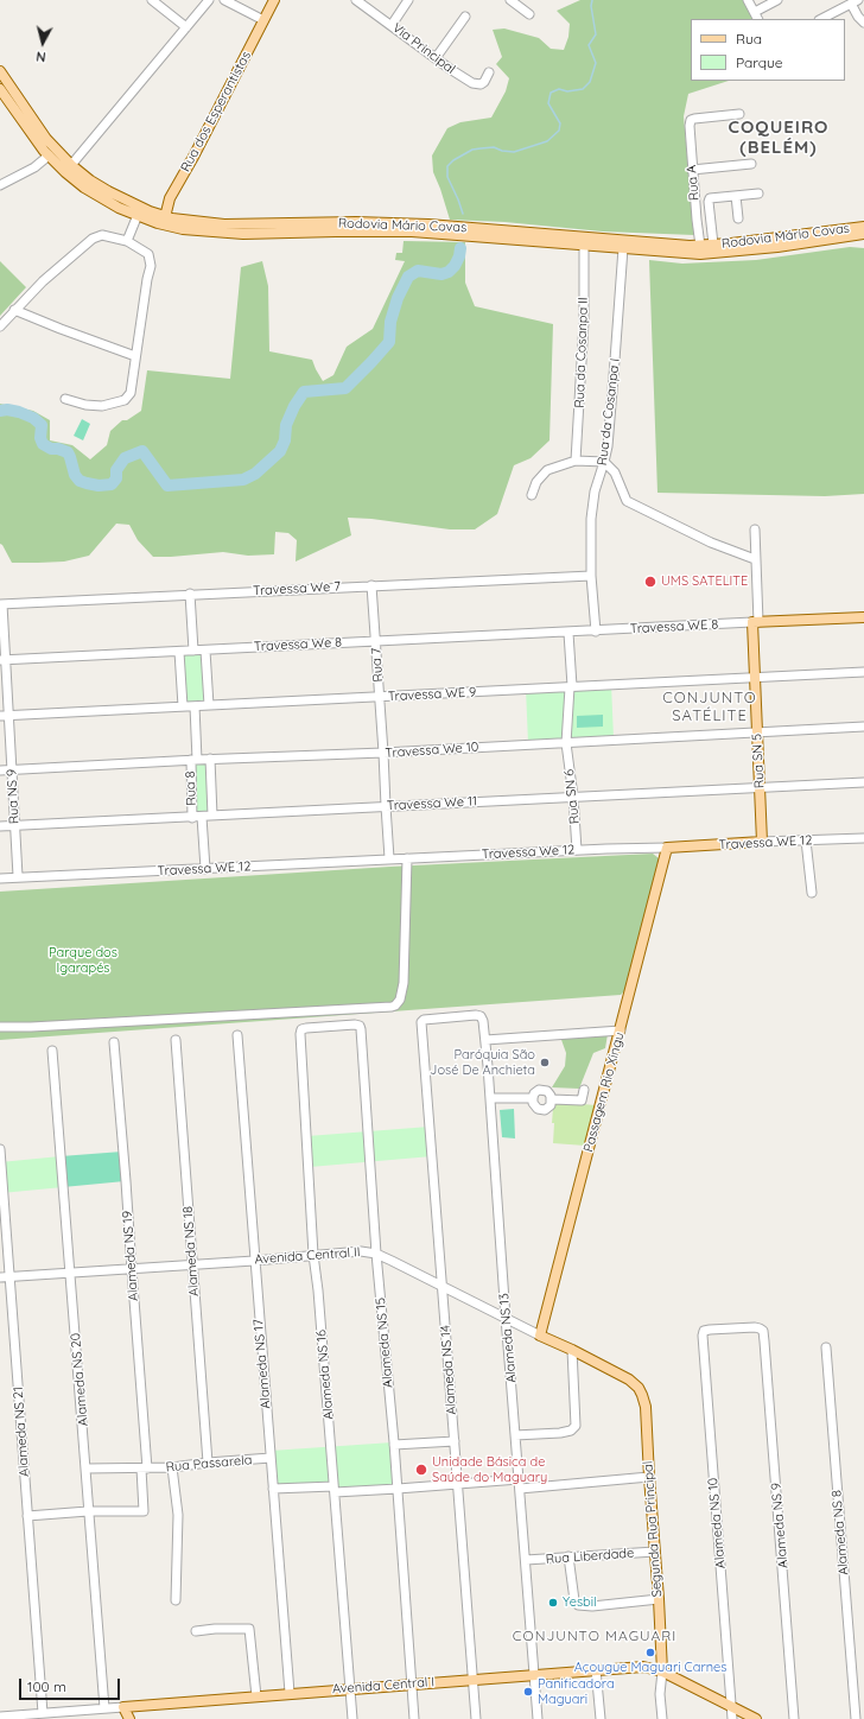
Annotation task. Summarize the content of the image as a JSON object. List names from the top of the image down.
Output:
{
  "streets": {
    "main road": [
      "Rua dos Esperantistas",
      "Rodovia Mário Covas",
      "Rua SN 5",
      "Travessa WE 12",
      "Passagem Rio Xingu",
      "Avenida Central II",
      "Segunda Rua Principal",
      "Avenida Central I"
    ],
    "street": [
      "Via Principal",
      "Rua A",
      "Rua da Cosanpa II",
      "Rua da Cosanpa I",
      "Travessa We 7",
      "Travessa WE 8",
      "Travessa We 8",
      "Rua 7",
      "Travessa WE 9",
      "Travessa We 10",
      "Rua 8",
      "Rua NS 9",
      "Rua SN 6",
      "Travessa We 11",
      "Travessa We 12",
      "Alameda NS 18",
      "Alameda NS 19",
      "Alameda NS 13",
      "Alameda NS 15",
      "Alameda NS 17",
      "Alameda NS 14",
      "Alameda NS 16",
      "Alameda NS 20",
      "Alameda NS 21",
      "Rua Passarela",
      "Alameda NS 10",
      "Alameda NS 9",
      "Alameda NS 8",
      "Rua Liberdade"
    ]
  },
  "crossings": [
    ["Rua dos Esperantistas", "Rodovia Mário Covas"],
    ["Rua A", "Rodovia Mário Covas"],
    ["Rodovia Mário Covas", "Rua da Cosanpa II"],
    ["Rodovia Mário Covas", "Rua da Cosanpa I"],
    ["Rua da Cosanpa I", "Travessa We 7"],
    ["Rua da Cosanpa I", "Travessa WE 8"],
    ["Rua da Cosanpa I", "Travessa We 8"],
    ["Travessa We 7", "Rua 7"],
    ["Travessa We 7", "Rua NS 9"],
    ["Travessa WE 8", "Travessa We 8"],
    ["Travessa WE 8", "Rua SN 5"],
    ["Travessa We 8", "Rua 7"],
    ["Travessa We 8", "Rua NS 9"],
    ["Rua 7", "Travessa WE 9"],
    ["Rua 7", "Travessa We 10"],
    ["Rua 7", "Travessa We 11"],
    ["Rua 7", "Travessa WE 12"],
    ["Rua 7", "Travessa We 12"],
    ["Travessa WE 9", "Rua SN 5"],
    ["Travessa WE 9", "Rua 8"],
    ["Travessa WE 9", "Rua NS 9"],
    ["Travessa WE 9", "Rua SN 6"],
    ["Travessa We 10", "Rua SN 5"],
    ["Travessa We 10", "Rua 8"],
    ["Travessa We 10", "Rua NS 9"],
    ["Travessa We 10", "Rua SN 6"],
    ["Rua SN 5", "Travessa We 11"],
    ["Rua SN 5", "Travessa WE 12"],
    ["Rua 8", "Travessa We 11"],
    ["Rua 8", "Travessa WE 12"],
    ["Rua NS 9", "Travessa We 11"],
    ["Rua NS 9", "Travessa WE 12"],
    ["Rua SN 6", "Travessa We 11"],
    ["Rua SN 6", "Travessa We 12"],
    ["Travessa WE 12", "Travessa We 12"],
    ["Travessa WE 12", "Passagem Rio Xingu"],
    ["Travessa We 12", "Passagem Rio Xingu"],
    ["Passagem Rio Xingu", "Avenida Central II"],
    ["Alameda NS 18", "Avenida Central II"],
    ["Alameda NS 18", "Rua Passarela"],
    ["Alameda NS 19", "Avenida Central II"],
    ["Alameda NS 19", "Alameda NS 20"],
    ["Alameda NS 19", "Rua Passarela"],
    ["Avenida Central II", "Alameda NS 13"],
    ["Avenida Central II", "Alameda NS 15"],
    ["Avenida Central II", "Alameda NS 17"],
    ["Avenida Central II", "Alameda NS 14"],
    ["Avenida Central II", "Alameda NS 16"],
    ["Avenida Central II", "Alameda NS 20"],
    ["Avenida Central II", "Alameda NS 21"],
    ["Avenida Central II", "Segunda Rua Principal"],
    ["Alameda NS 13", "Alameda NS 14"],
    ["Alameda NS 13", "Rua Liberdade"],
    ["Alameda NS 13", "Avenida Central I"],
    ["Alameda NS 15", "Alameda NS 16"],
    ["Alameda NS 15", "Avenida Central I"],
    ["Alameda NS 17", "Rua Passarela"],
    ["Alameda NS 17", "Avenida Central I"],
    ["Alameda NS 14", "Avenida Central I"],
    ["Alameda NS 16", "Avenida Central I"],
    ["Alameda NS 20", "Rua Passarela"],
    ["Alameda NS 20", "Avenida Central I"],
    ["Alameda NS 21", "Avenida Central I"],
    ["Alameda NS 10", "Alameda NS 9"],
    ["Alameda NS 10", "Avenida Central I"],
    ["Segunda Rua Principal", "Rua Liberdade"],
    ["Segunda Rua Principal", "Avenida Central I"]
  ],
  "districts": ["COQUEIRO (BELÉM)", "CONJUNTO SATÉLITE", "CONJUNTO MAGUARI"],
  "parks": ["Parque dos Igarapés"],
  "places": [
    "UMS SATELITE",
    "Paróquia São José De Anchieta",
    "Unidade Básica de Saúde do Maguary",
    "Yesbil",
    "Açougue Maguari Carnes",
    "Panificadora Maguari"
  ],
  "legend": ["Rua", "Parque"],
  "scale_bar": "100 m",
  "north": "bottom"
}
